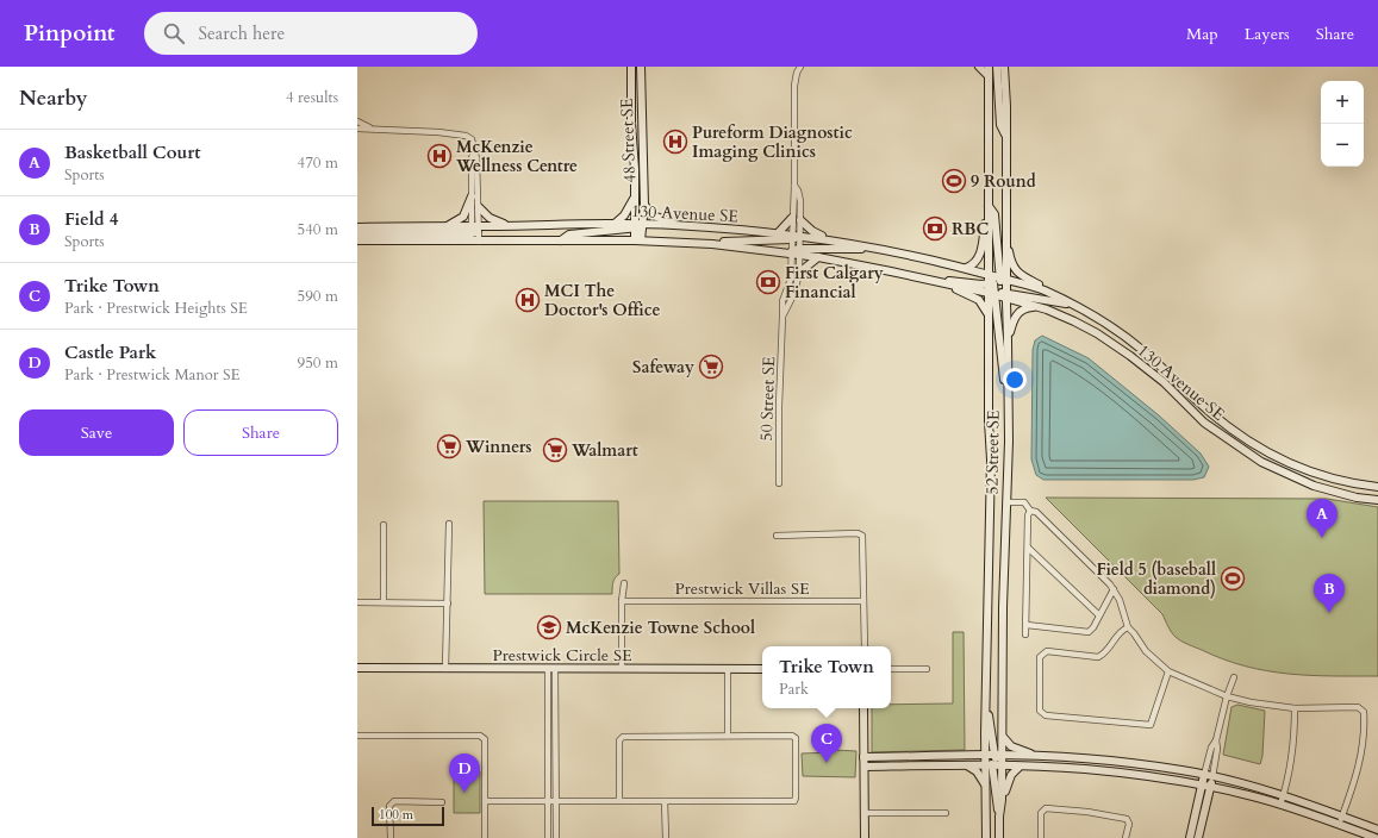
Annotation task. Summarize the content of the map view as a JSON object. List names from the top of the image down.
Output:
{
  "streets": {
    "main road": [
      "48 Street SE",
      "130 Avenue SE",
      "52 Street SE",
      "Prestwick Circle SE"
    ],
    "street": ["50 Street SE", "Prestwick Villas SE"]
  },
  "crossings": [
    ["48 Street SE", "130 Avenue SE"],
    ["130 Avenue SE", "50 Street SE"],
    ["130 Avenue SE", "52 Street SE"]
  ],
  "places": {
    "hospital": ["Pureform Diagnostic Imaging Clinics", "McKenzie Wellness Centre", "MCI The Doctor's Office"],
    "sports": ["9 Round", "Field 5 (baseball diamond)"],
    "bank": ["RBC", "First Calgary Financial"],
    "supermarket": ["Safeway", "Winners", "Walmart"],
    "school or university": ["McKenzie Towne School"]
  },
  "scale_bar": "100 m",
  "page": {
    "header": "Pinpoint",
    "search": "Search here",
    "nav": ["Map", "Layers", "Share"],
    "heading": ["Nearby", "4 results"],
    "map_buttons": ["+", "−"],
    "list": [
      {
        "mark": "A",
        "name": "Basketball Court",
        "note": "Sports",
        "value": "470 m"
      },
      {
        "mark": "B",
        "name": "Field 4",
        "note": "Sports",
        "value": "540 m"
      },
      {
        "mark": "C",
        "name": "Trike Town",
        "note": "Park · Prestwick Heights SE",
        "value": "590 m"
      },
      {
        "mark": "D",
        "name": "Castle Park",
        "note": "Park · Prestwick Manor SE",
        "value": "950 m"
      }
    ],
    "buttons": ["Save", "Share"],
    "pins": [
      "A",
      "B",
      "C",
      "D"
    ],
    "popup": ["Trike Town", "Park"],
    "scale": "100 m"
  }
}
